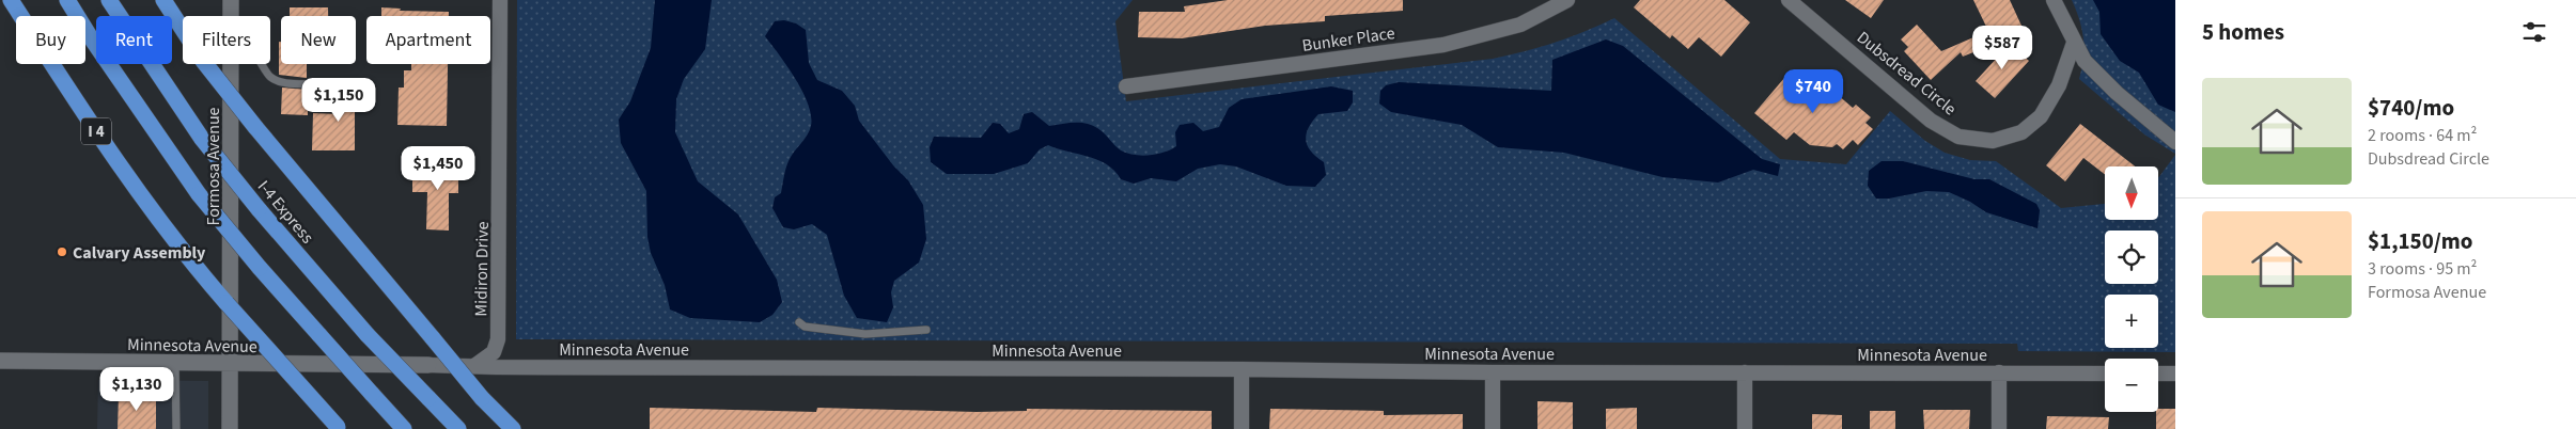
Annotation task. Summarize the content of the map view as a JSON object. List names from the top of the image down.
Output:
{
  "streets": {
    "highway": ["I 4", "I-4 Express"],
    "street": [
      "Bunker Place",
      "Dubsdread Circle",
      "Formosa Avenue",
      "Midiron Drive",
      "Minnesota Avenue"
    ]
  },
  "crossings": [
    ["Formosa Avenue", "Minnesota Avenue"],
    ["Midiron Drive", "Minnesota Avenue"]
  ],
  "places": ["Calvary Assembly"],
  "north": "bottom",
  "page": {
    "heading": "5 homes",
    "chip": [
      "Buy",
      "Rent",
      "Filters",
      "New",
      "Apartment"
    ],
    "price": [
      "$587",
      "$740",
      "$1,150",
      "$1,450",
      "$1,130"
    ],
    "list": [
      {
        "name": "$740/mo",
        "note": "2 rooms · 64 m² · Dubsdread Circle"
      },
      {
        "name": "$1,150/mo",
        "note": "3 rooms · 95 m² · Formosa Avenue"
      }
    ],
    "map_buttons": ["+", "−"]
  }
}
